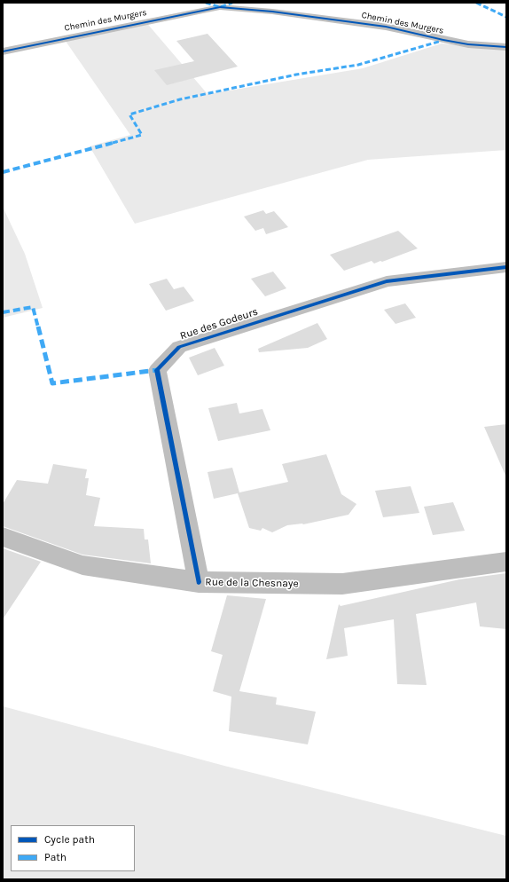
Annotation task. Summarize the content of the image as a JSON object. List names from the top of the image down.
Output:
{
  "streets": {
    "street": ["Chemin des Murgers", "Rue des Godeurs", "Rue de la Chesnaye"]
  },
  "crossings": [
    ["Rue des Godeurs", "Rue de la Chesnaye"]
  ],
  "legend": ["Cycle path", "Path"]
}
